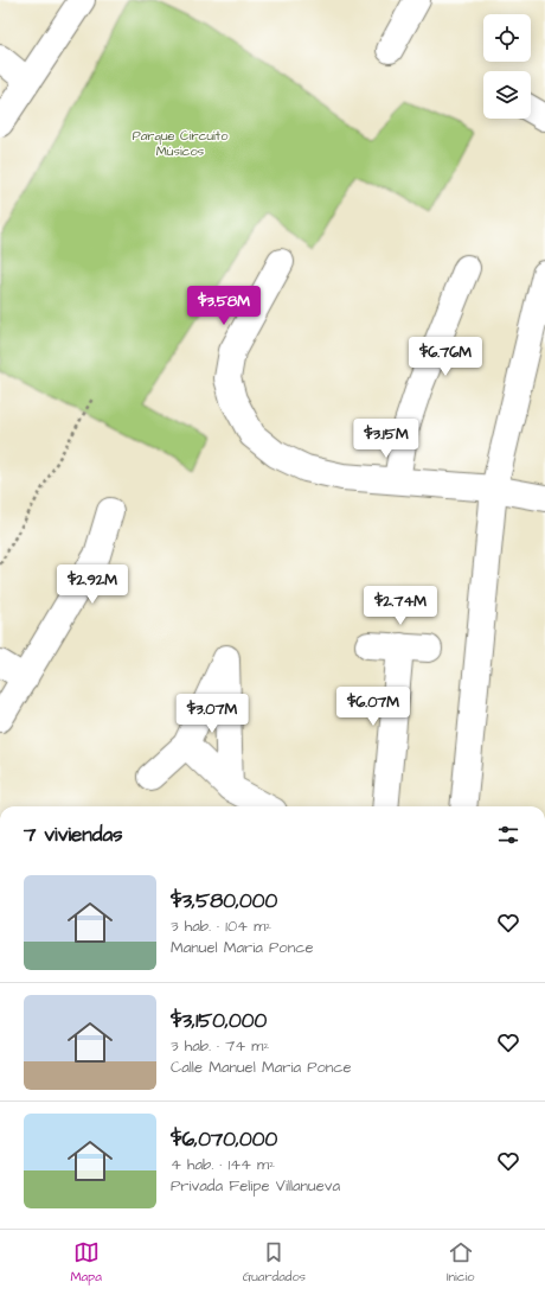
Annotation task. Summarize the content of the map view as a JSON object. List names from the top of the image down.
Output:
{
  "parks": ["Parque Circuito Músicos"],
  "page": {
    "price": [
      "$3.58M",
      "$6.76M",
      "$3.15M",
      "$2.92M",
      "$2.74M",
      "$6.07M",
      "$3.07M"
    ],
    "heading": "7 viviendas",
    "list": [
      {
        "name": "$3,580,000",
        "note": "3 hab. · 104 m² · Manuel Maria Ponce"
      },
      {
        "name": "$3,150,000",
        "note": "3 hab. · 74 m² · Calle Manuel Maria Ponce"
      },
      {
        "name": "$6,070,000",
        "note": "4 hab. · 144 m² · Privada Felipe Villanueva"
      }
    ],
    "tabs": ["Mapa", "Guardados", "Inicio"]
  }
}
